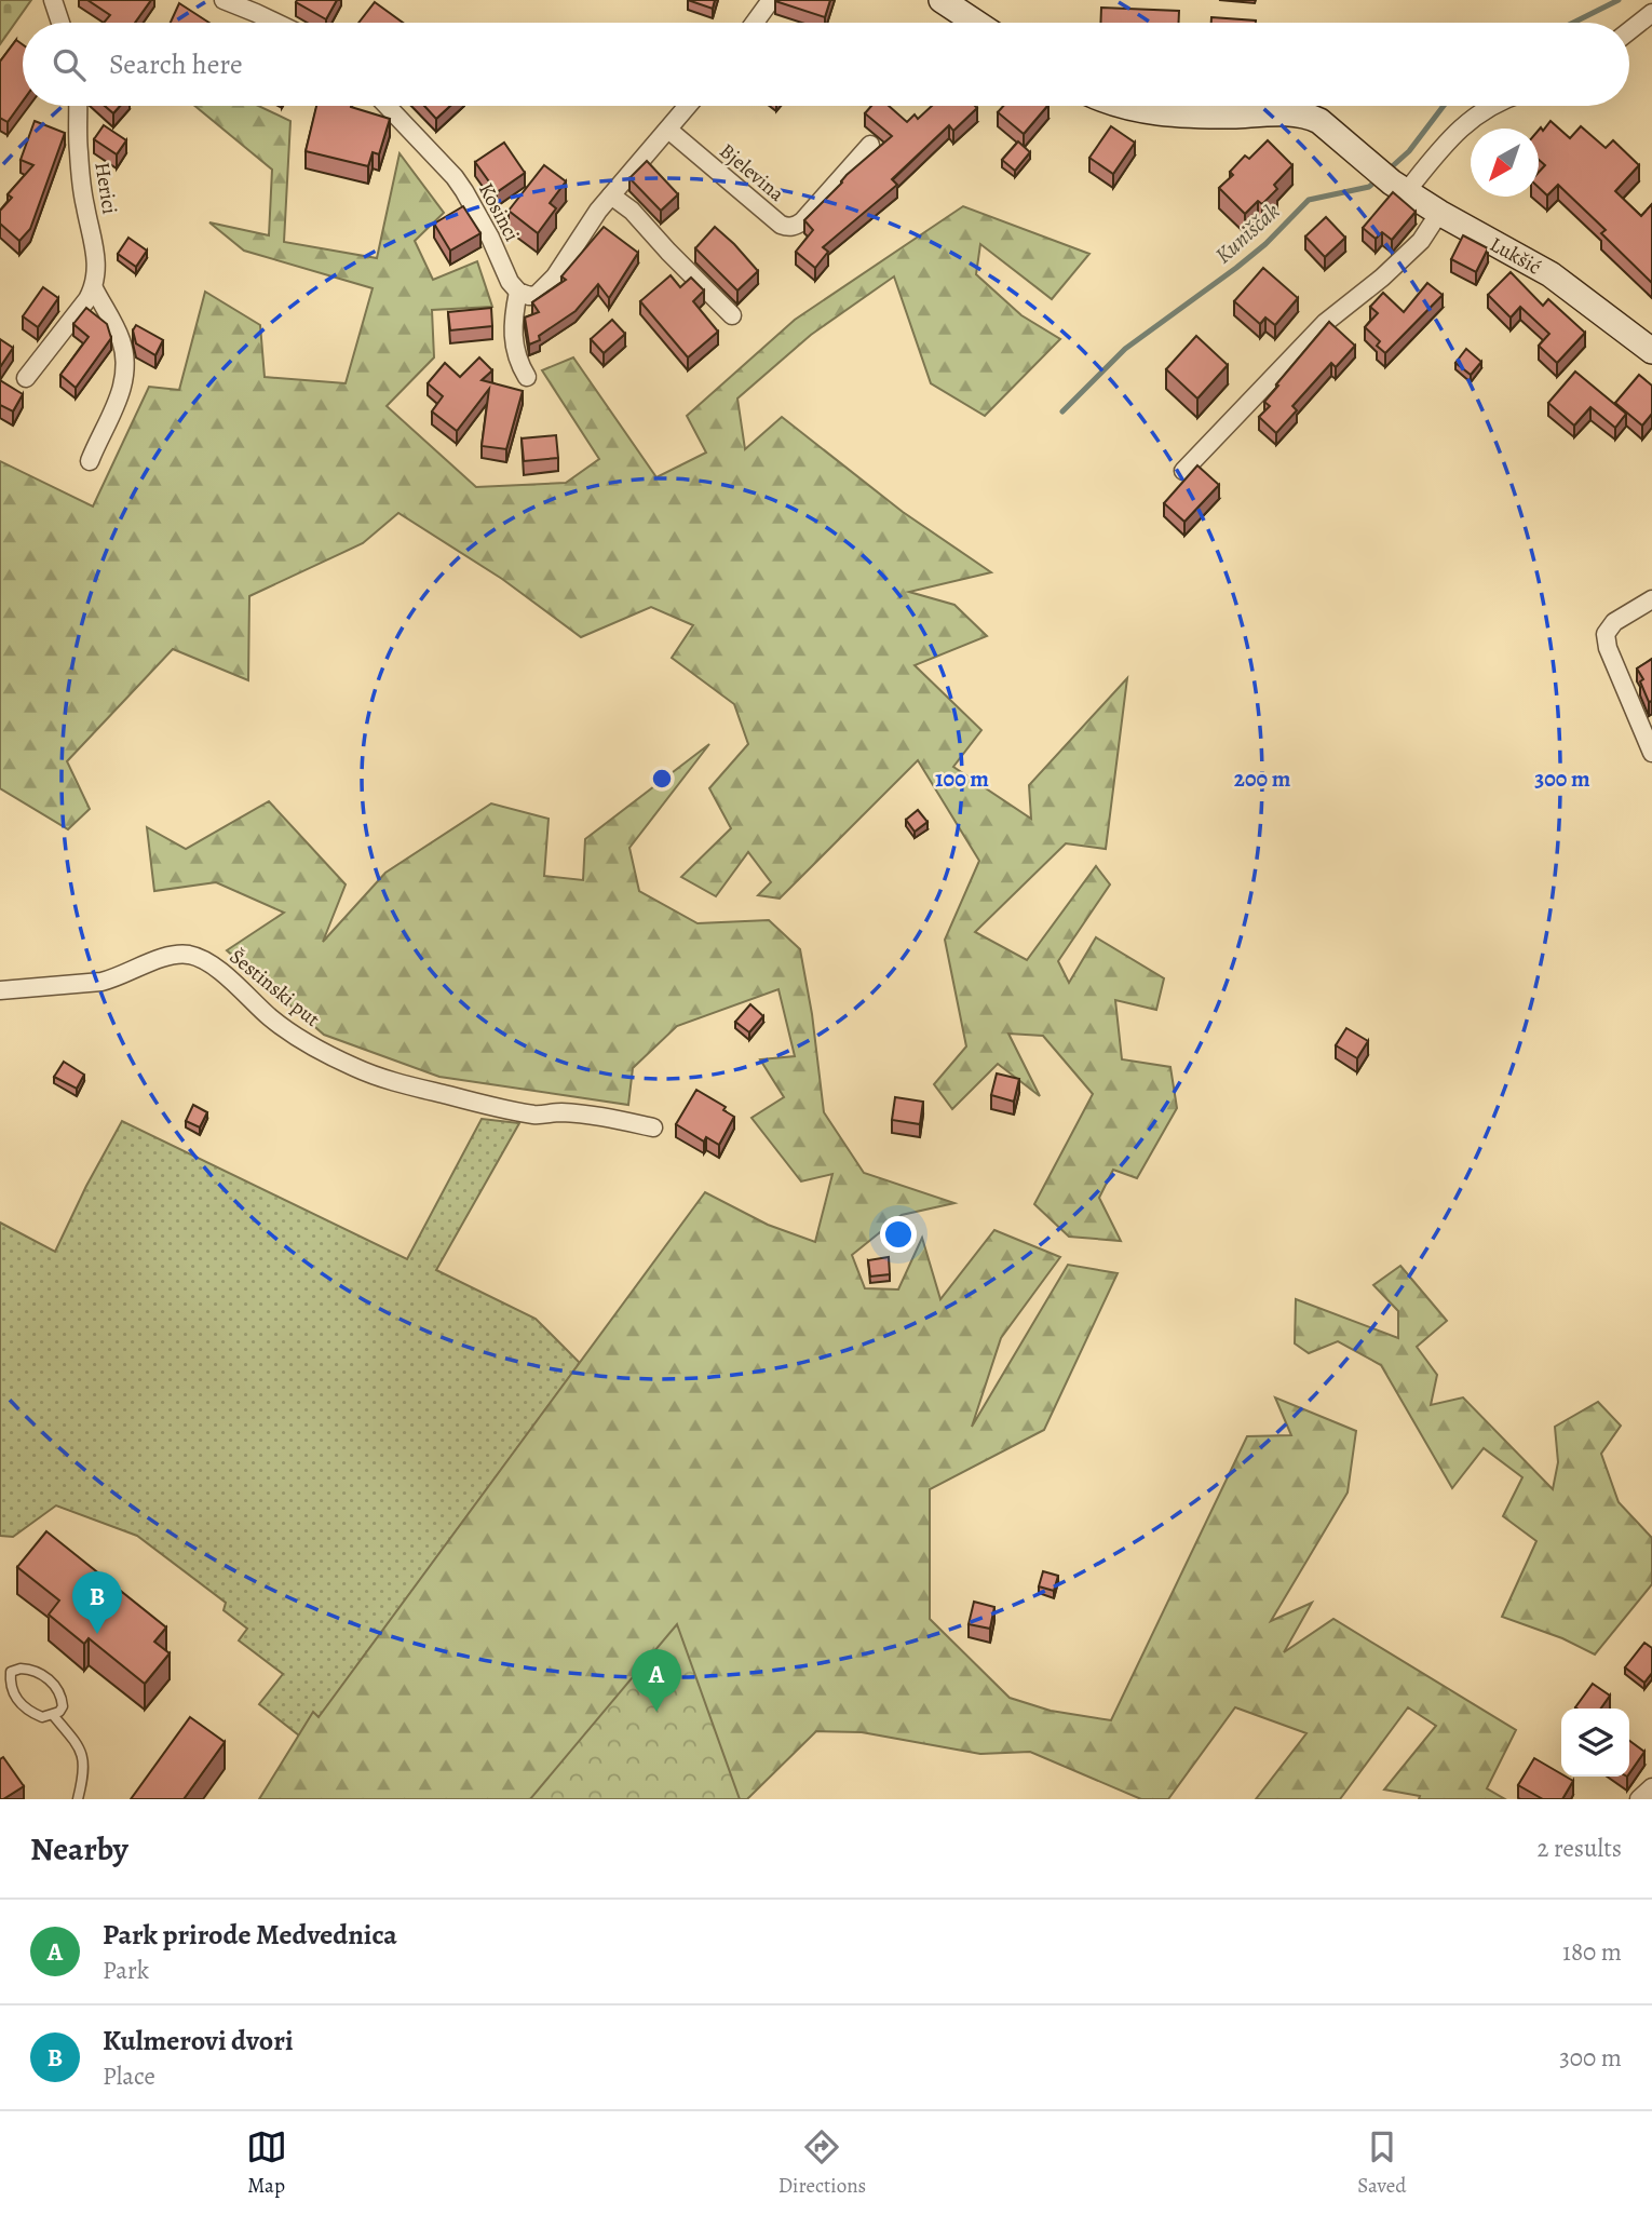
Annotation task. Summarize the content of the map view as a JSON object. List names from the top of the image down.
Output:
{
  "streets": {
    "main road": ["Lukšić"],
    "street": [
      "Bjelevina",
      "Herici",
      "Kosinci",
      "Šestinski put"
    ]
  },
  "water": ["Kuniščak"],
  "north": "bottom left",
  "page": {
    "search": "Search here",
    "pins": ["B", "A"],
    "heading": ["Nearby", "2 results"],
    "list": [
      {
        "mark": "A",
        "name": "Park prirode Medvednica",
        "note": "Park",
        "value": "180 m"
      },
      {
        "mark": "B",
        "name": "Kulmerovi dvori",
        "note": "Place",
        "value": "300 m"
      }
    ],
    "nav": ["Map", "Directions", "Saved"]
  },
  "rings": ["100 m", "200 m", "300 m"]
}
